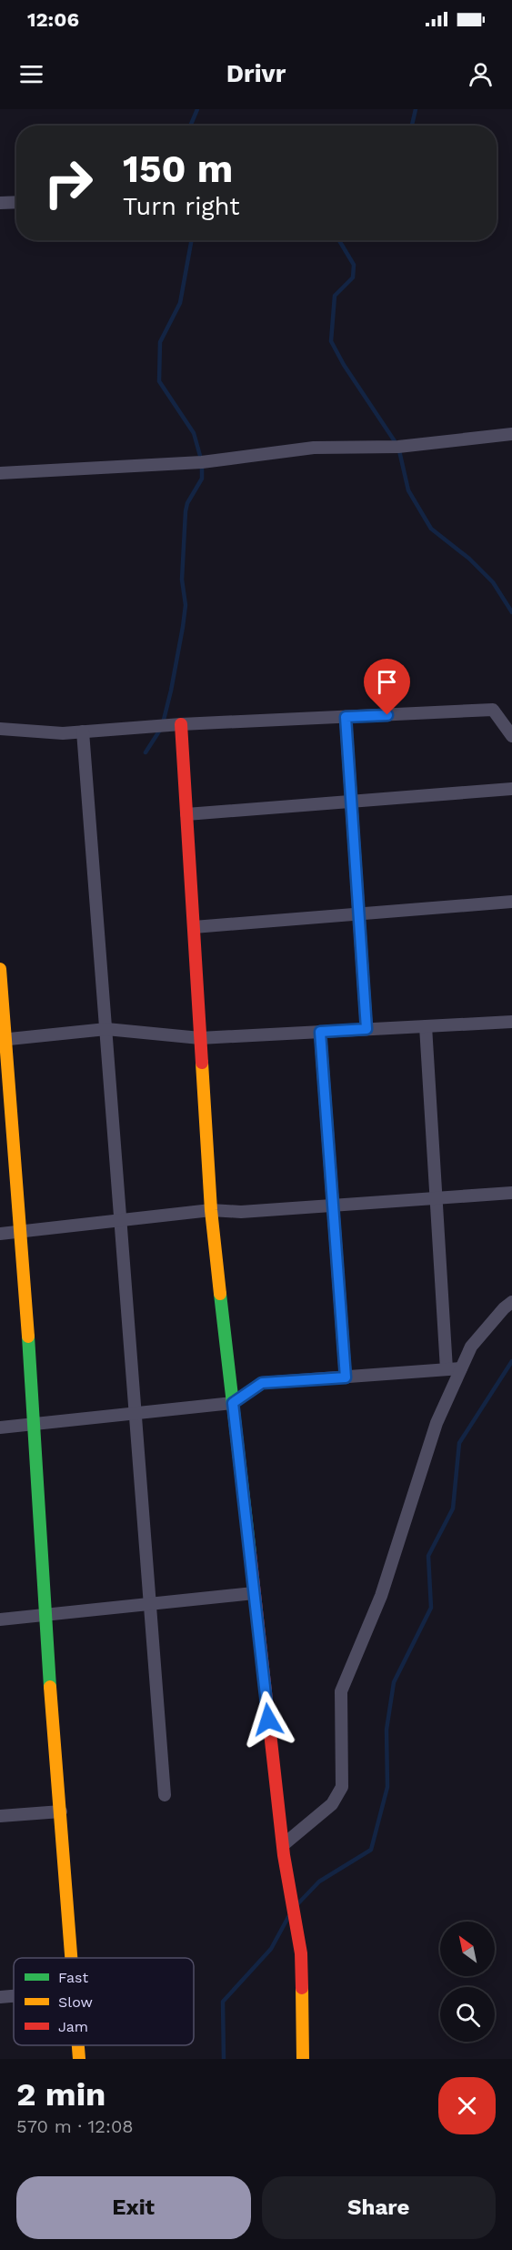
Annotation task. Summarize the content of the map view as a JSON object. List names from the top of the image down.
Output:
{
  "legend": ["Fast", "Slow", "Jam"],
  "north": "top left",
  "page": {
    "status": "12:06",
    "header": "Drivr",
    "turn": ["150 m", "Turn right"],
    "heading": ["2 min", "570 m · 12:08"],
    "buttons": ["Exit", "Share"]
  }
}
